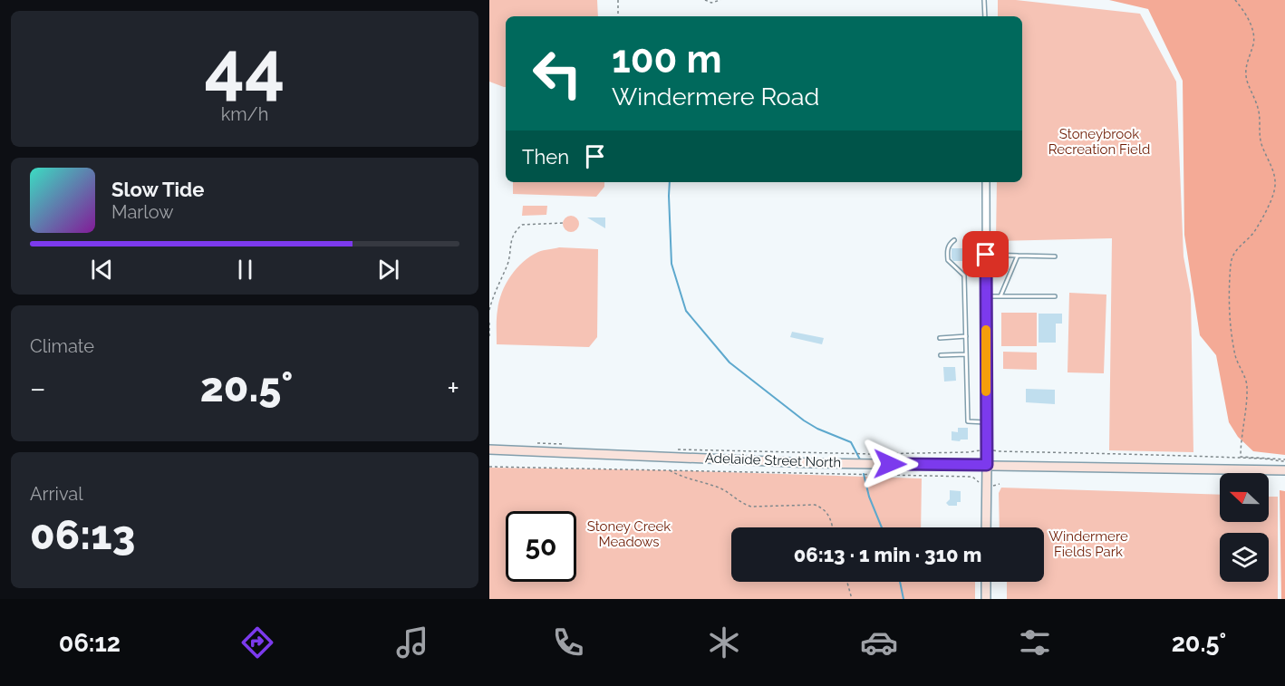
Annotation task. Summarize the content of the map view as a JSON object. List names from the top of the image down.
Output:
{
  "streets": {
    "main road": ["Adelaide Street North"]
  },
  "parks": ["Stoneybrook Recreation Field", "Stoney Creek Meadows", "Windermere Fields Park"],
  "north": "left",
  "page": {
    "tile": [
      ["44", "km/h"],
      "Climate",
      ["Arrival", "06:13"]
    ],
    "turn": ["100 m", "Windermere Road"],
    "then": "Then",
    "song": ["Slow Tide", "Marlow"],
    "heat": ["−", "20.5°", "+"],
    "limit": "50",
    "trip": "06:13 · 1 min · 310 m",
    "tabs": ["06:12", "20.5°"]
  }
}
